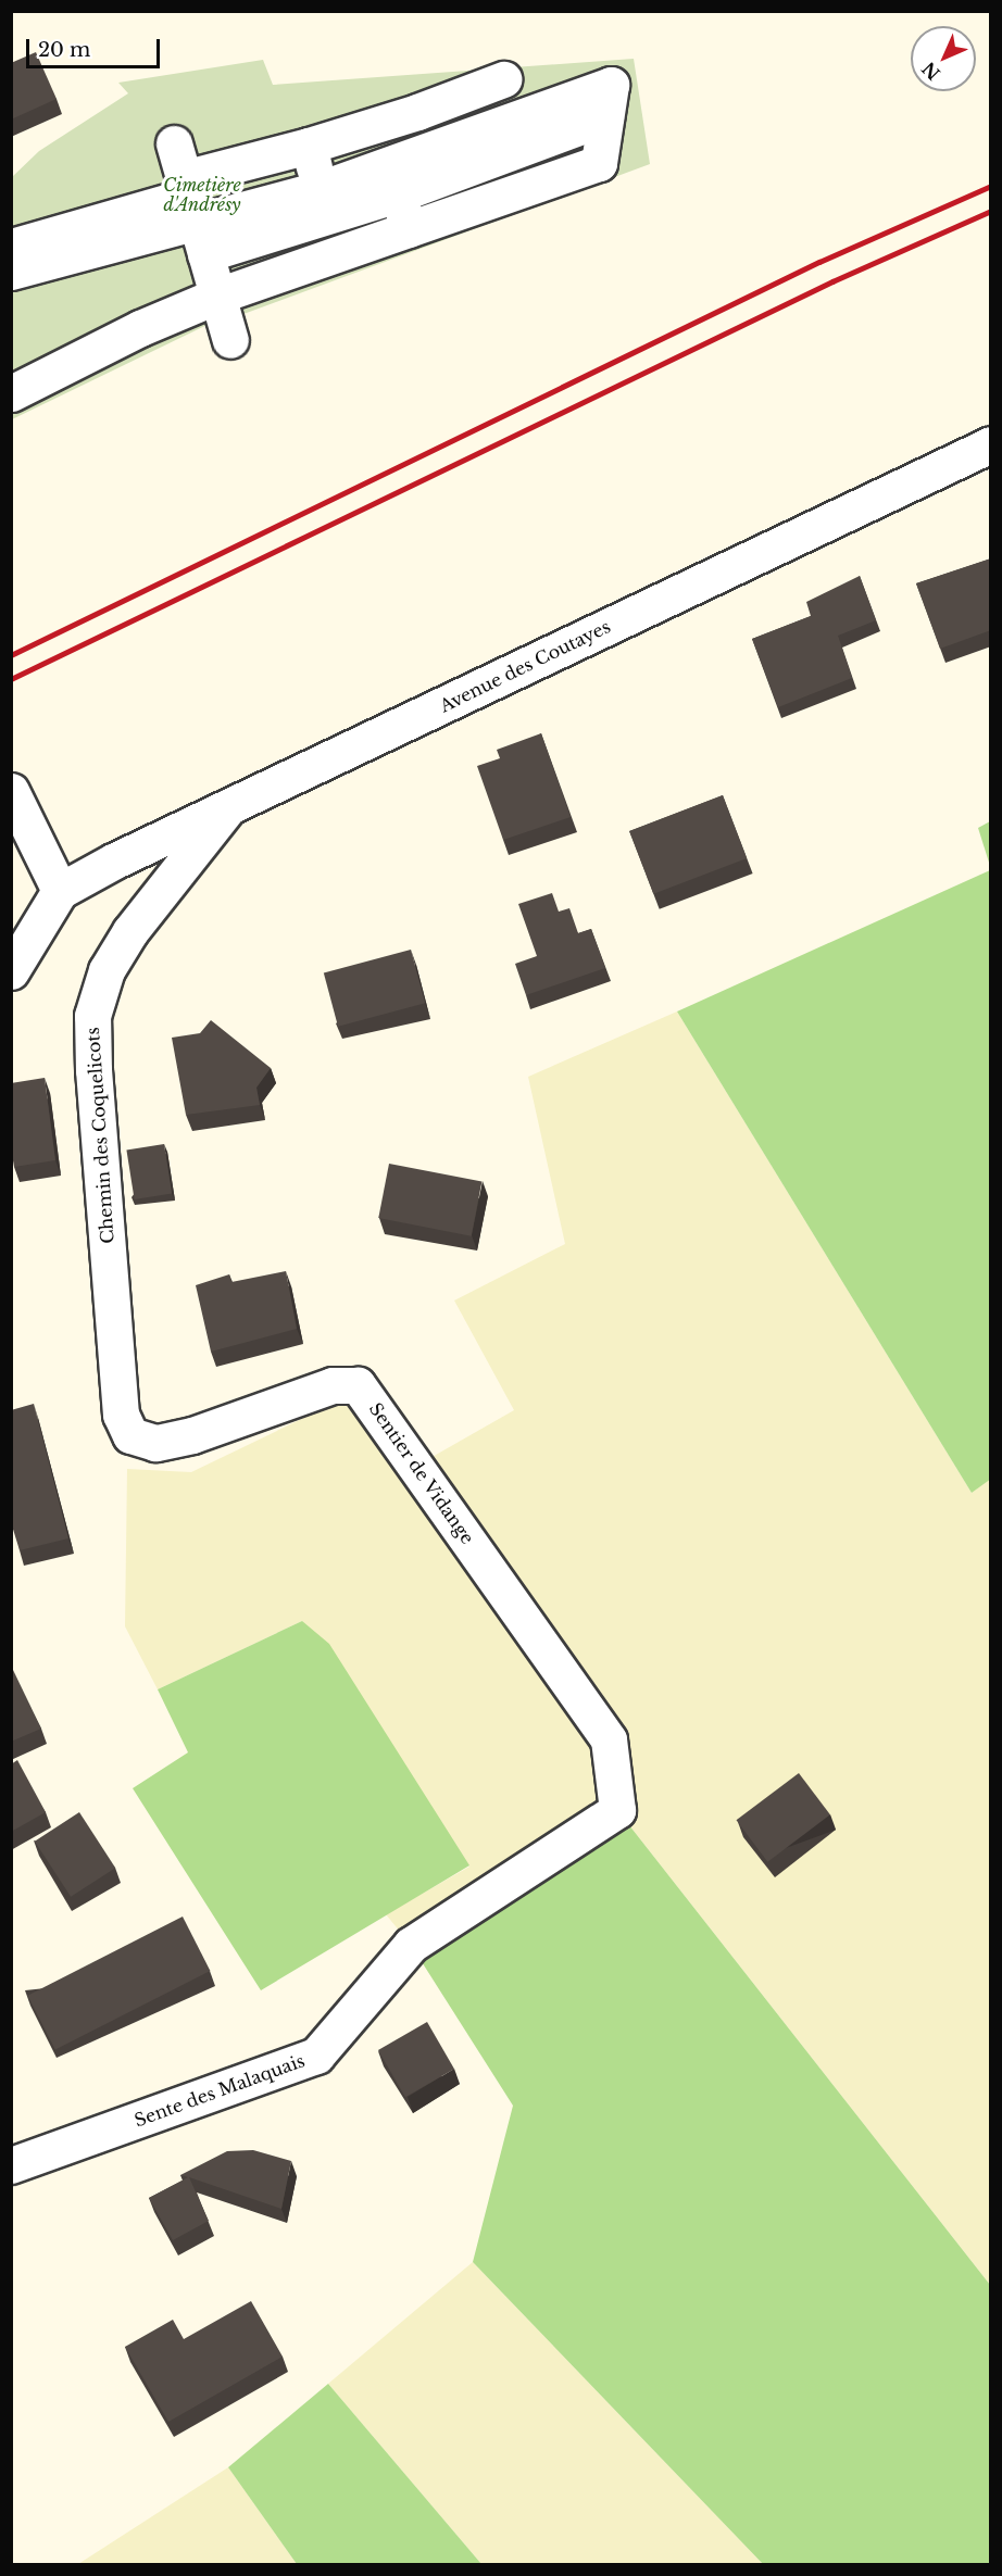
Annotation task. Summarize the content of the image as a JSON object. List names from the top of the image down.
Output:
{
  "streets": {
    "street": [
      "Avenue des Coutayes",
      "Chemin des Coquelicots",
      "Sentier de Vidange",
      "Sente des Malaquais"
    ]
  },
  "crossings": [
    ["Avenue des Coutayes", "Chemin des Coquelicots"],
    ["Chemin des Coquelicots", "Sentier de Vidange"],
    ["Sentier de Vidange", "Sente des Malaquais"]
  ],
  "parks": ["Cimetière d'Andrésy"],
  "scale_bar": "20 m",
  "north": "bottom left"
}
